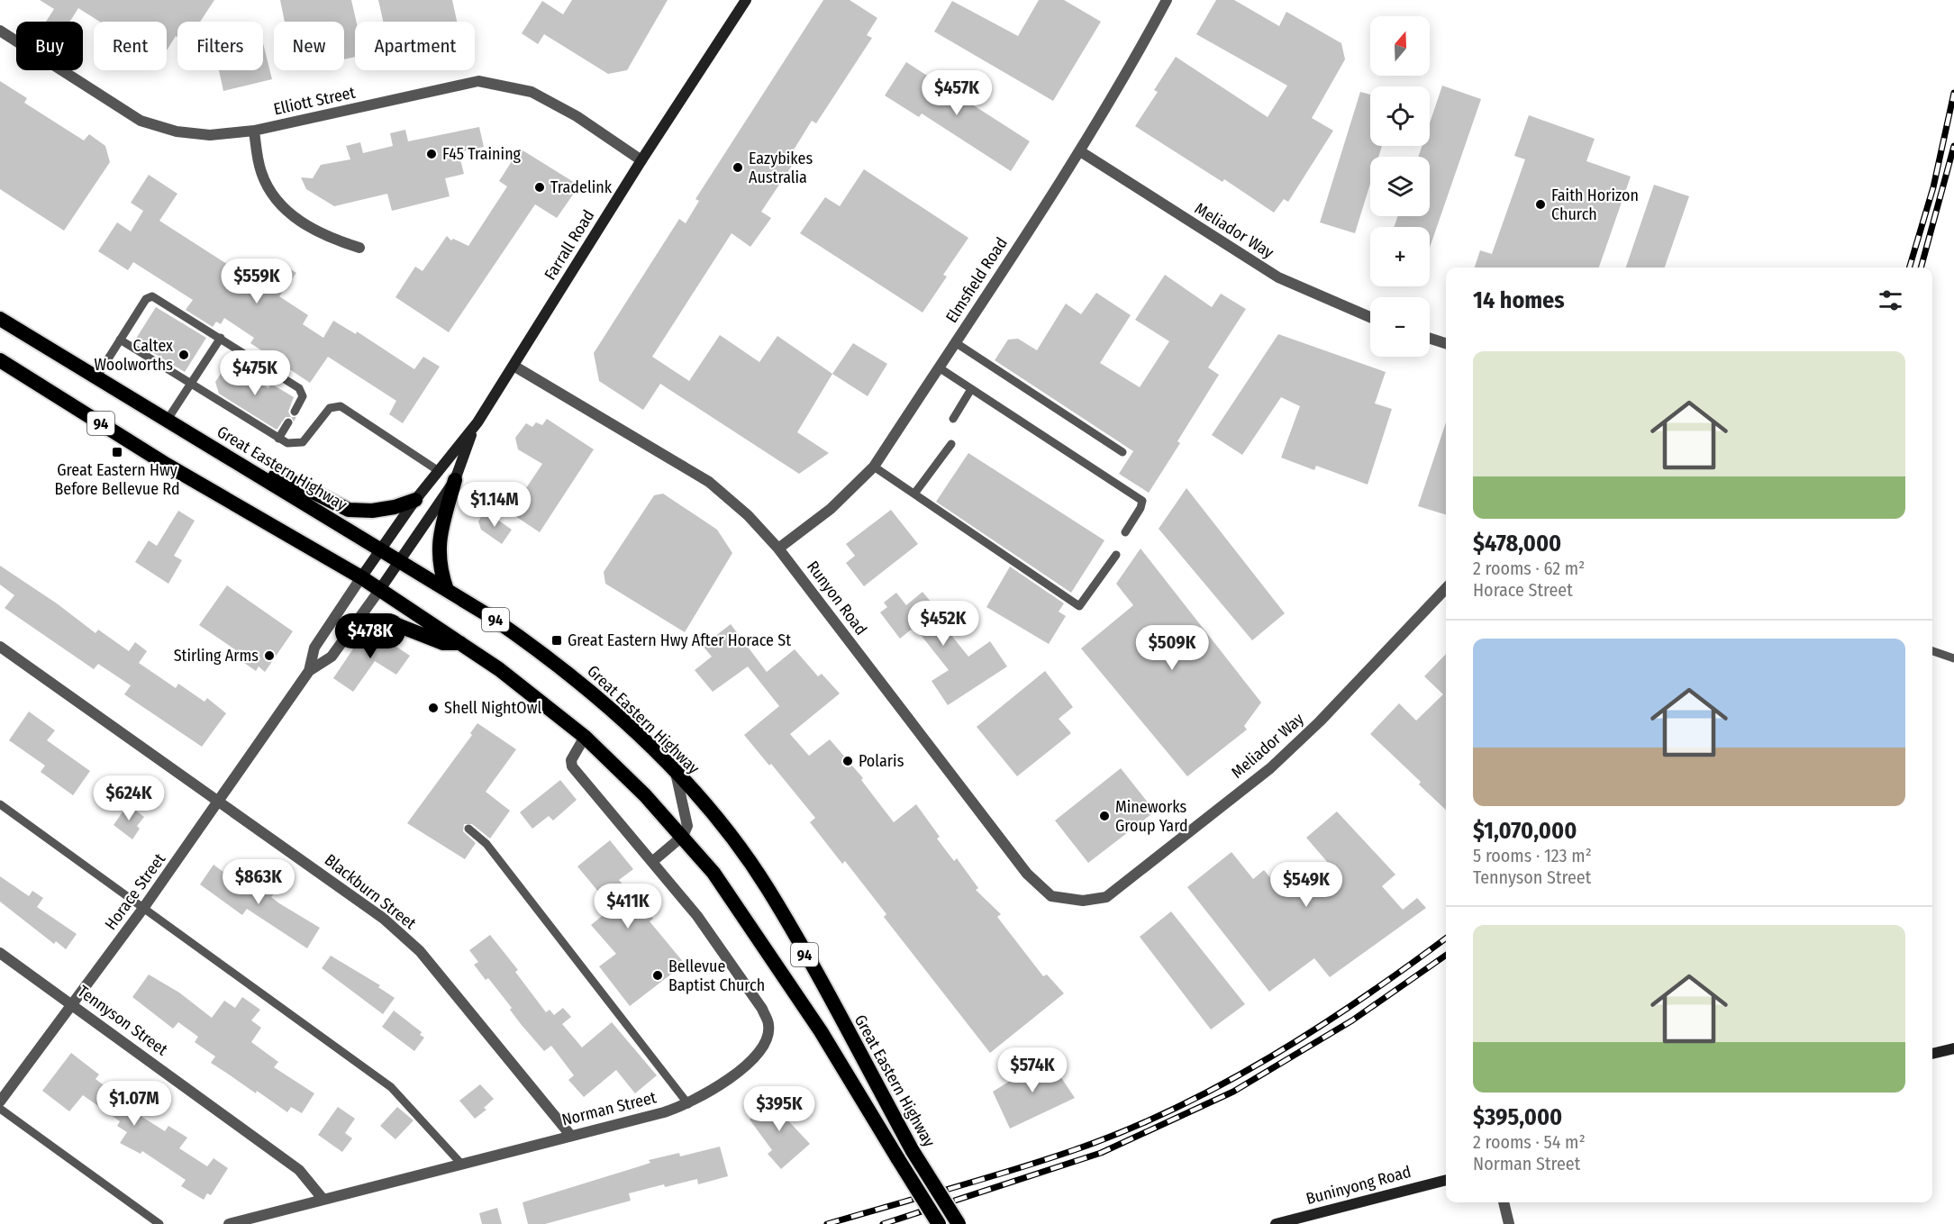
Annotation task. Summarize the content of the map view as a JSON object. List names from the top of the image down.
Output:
{
  "streets": {
    "highway": ["94", "Great Eastern Highway"],
    "main road": ["Farrall Road", "Buninyong Road"],
    "street": [
      "Elliott Street",
      "Meliador Way",
      "Elmsfield Road",
      "Runyon Road",
      "Horace Street",
      "Blackburn Street",
      "Tennyson Street",
      "Norman Street"
    ]
  },
  "crossings": [
    ["Elliott Street", "Farrall Road"],
    ["Meliador Way", "Elmsfield Road"],
    ["Meliador Way", "Runyon Road"],
    ["Farrall Road", "94"],
    ["Farrall Road", "Great Eastern Highway"],
    ["Farrall Road", "Runyon Road"],
    ["Farrall Road", "Horace Street"],
    ["Elmsfield Road", "Runyon Road"],
    ["94", "Horace Street"],
    ["94", "Norman Street"],
    ["Horace Street", "Blackburn Street"],
    ["Horace Street", "Tennyson Street"],
    ["Blackburn Street", "Norman Street"],
    ["Tennyson Street", "Norman Street"]
  ],
  "places": {
    "other": [
      "F45 Training",
      "Eazybikes Australia",
      "Tradelink",
      "Faith Horizon Church",
      "Caltex Woolworths",
      "Stirling Arms",
      "Shell NightOwl",
      "Polaris",
      "Mineworks Group Yard",
      "Bellevue Baptist Church"
    ],
    "transit": ["Great Eastern Hwy Before Bellevue Rd", "Great Eastern Hwy After Horace St"]
  },
  "north": "top",
  "page": {
    "map_buttons": ["+", "−"],
    "chip": [
      "Buy",
      "Rent",
      "Filters",
      "New",
      "Apartment"
    ],
    "price": [
      "$457K",
      "$559K",
      "$475K",
      "$1.14M",
      "$452K",
      "$478K",
      "$509K",
      "$624K",
      "$863K",
      "$549K",
      "$411K",
      "$574K",
      "$1.07M",
      "$395K"
    ],
    "heading": "14 homes",
    "list": [
      {
        "name": "$478,000",
        "note": "2 rooms · 62 m² · Horace Street"
      },
      {
        "name": "$1,070,000",
        "note": "5 rooms · 123 m² · Tennyson Street"
      },
      {
        "name": "$395,000",
        "note": "2 rooms · 54 m² · Norman Street"
      }
    ]
  }
}
